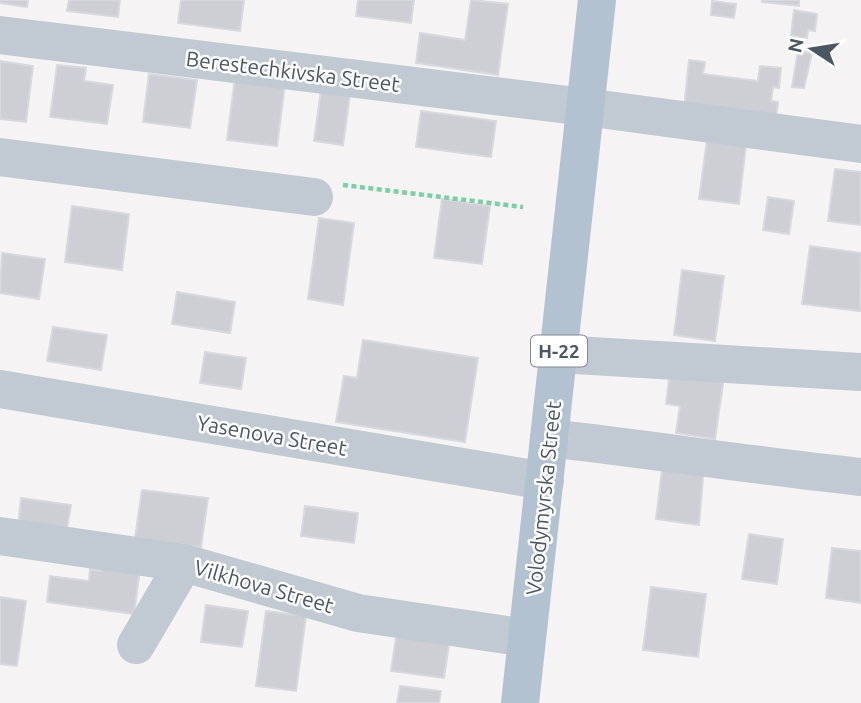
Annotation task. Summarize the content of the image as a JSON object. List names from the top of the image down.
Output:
{
  "streets": {
    "main road": ["Н-22", "Volodymyrska Street"],
    "street": ["Berestechkivska Street", "Yasenova Street", "Vilkhova Street"]
  },
  "crossings": [
    ["Berestechkivska Street", "Volodymyrska Street"],
    ["Yasenova Street", "Volodymyrska Street"],
    ["Volodymyrska Street", "Vilkhova Street"]
  ],
  "north": "left"
}
